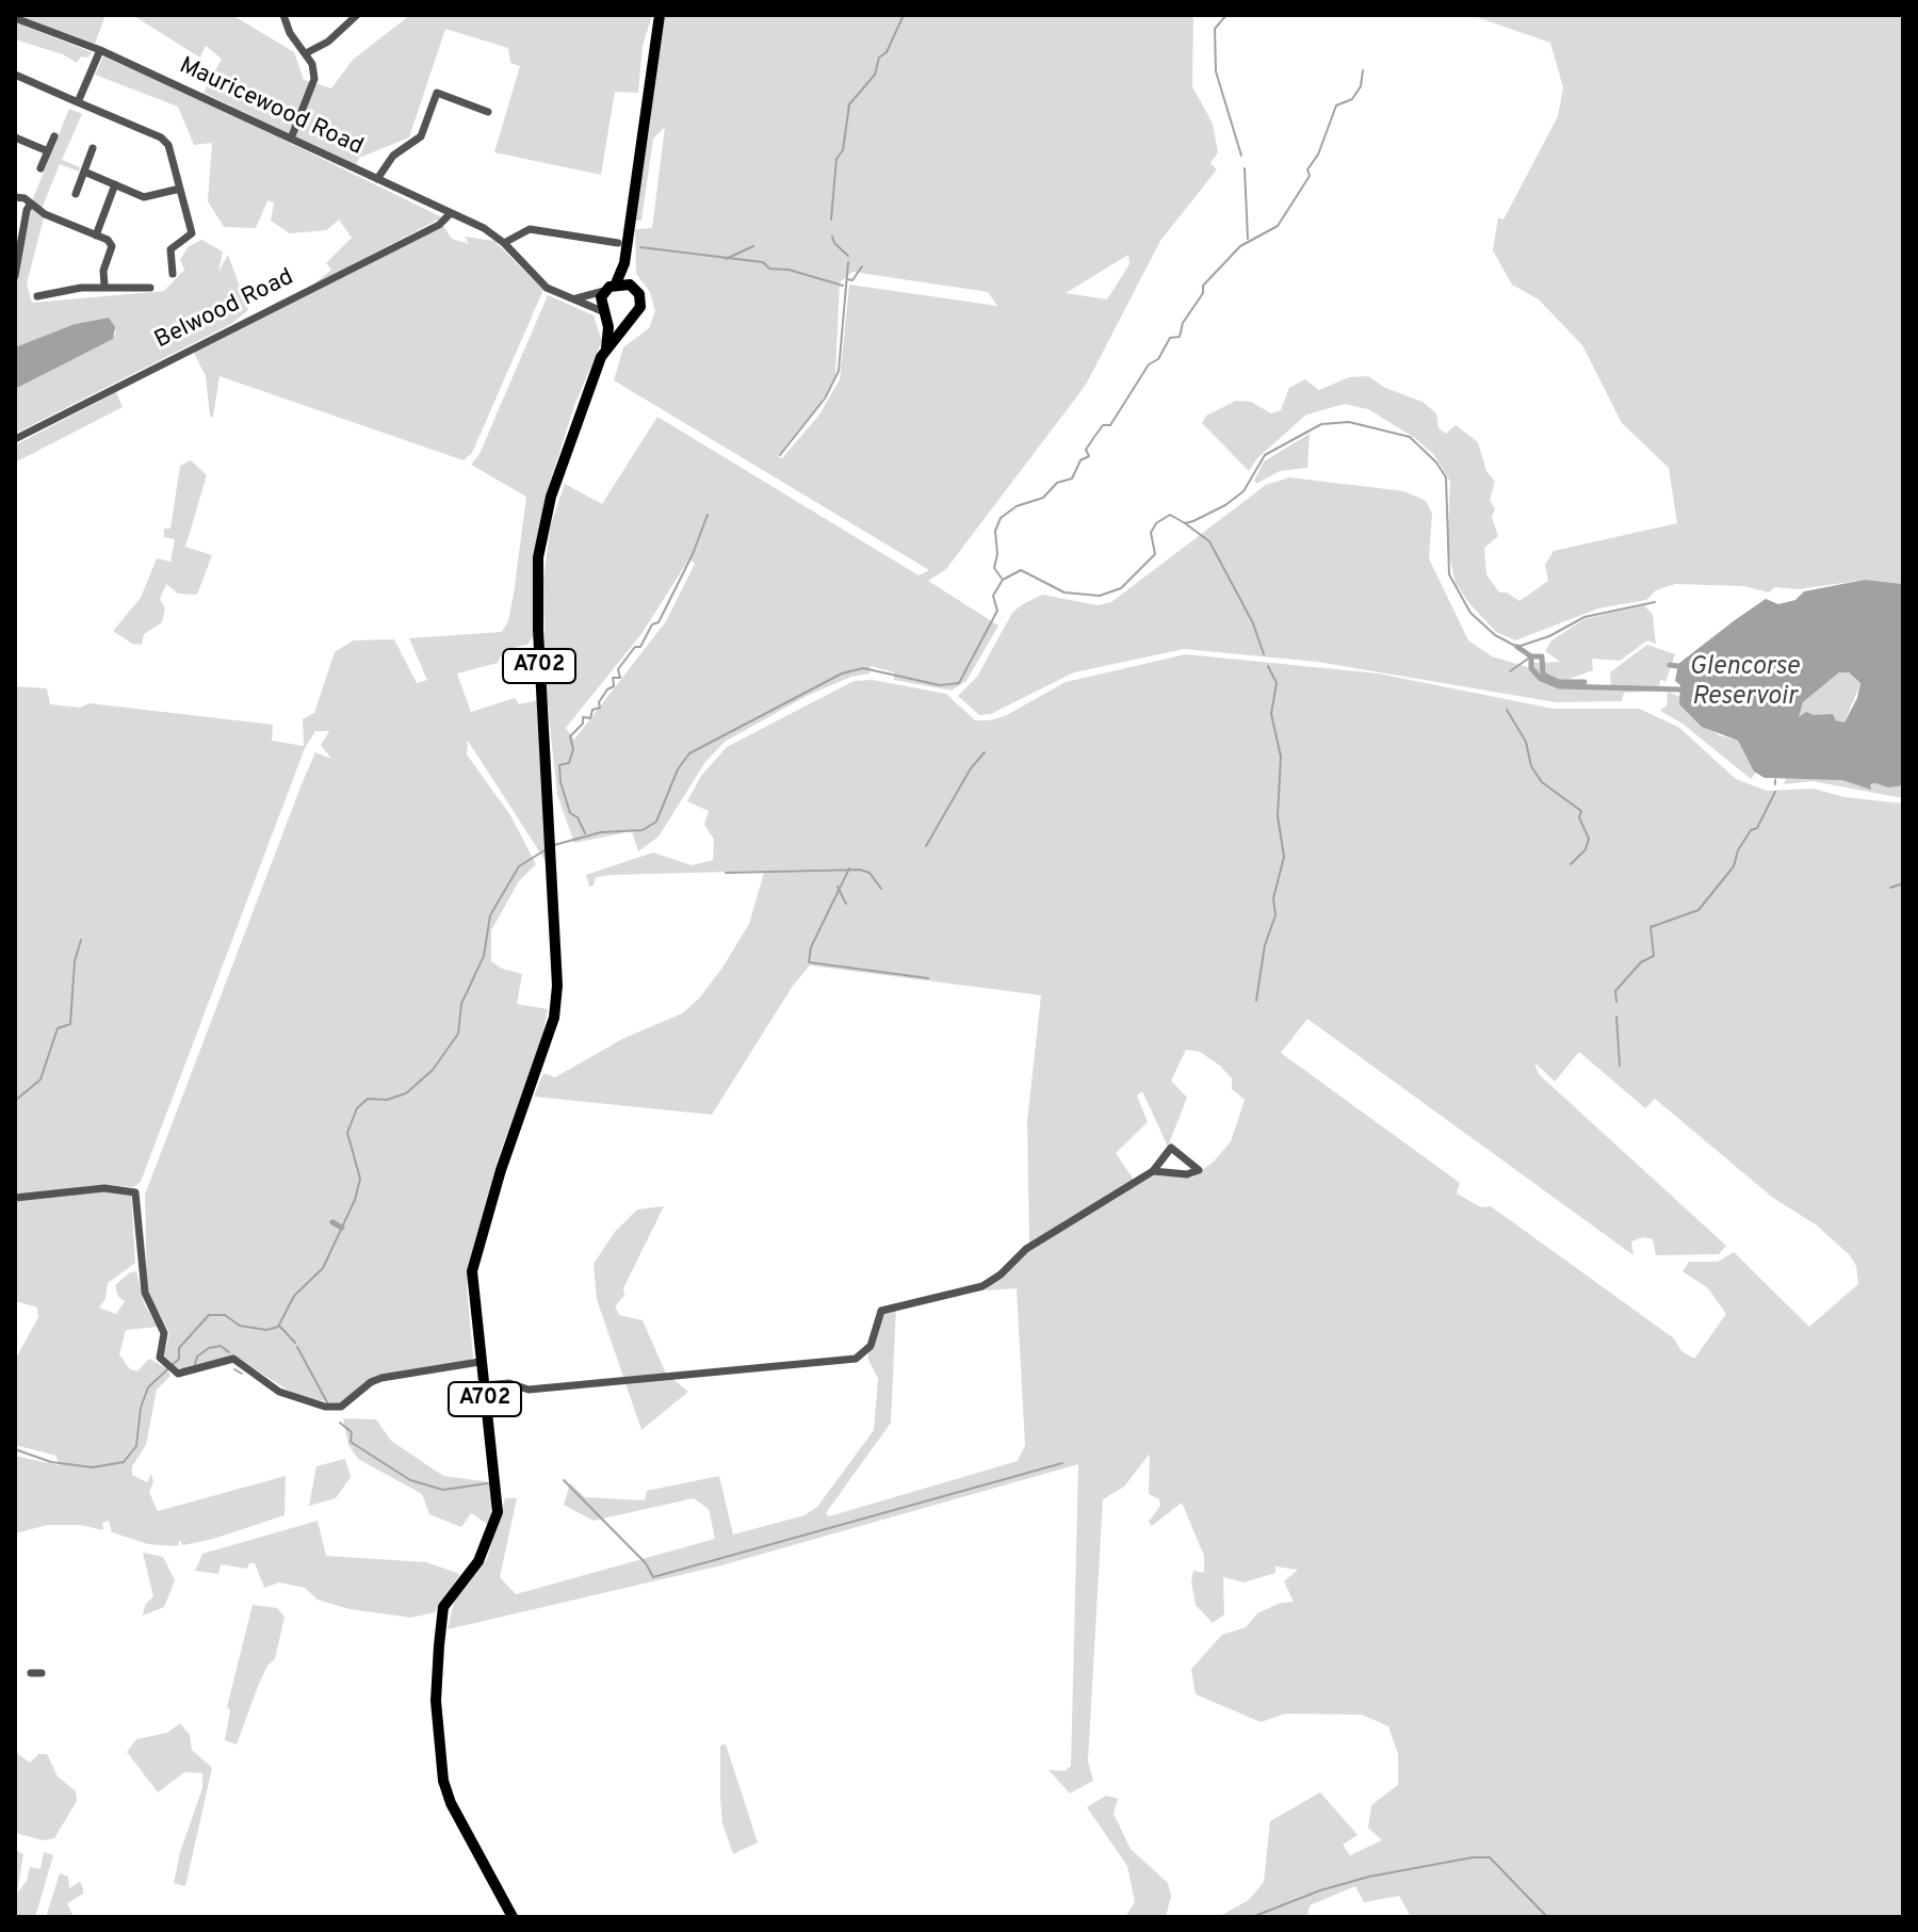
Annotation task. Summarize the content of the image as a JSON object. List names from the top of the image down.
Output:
{
  "streets": {
    "highway": ["A702"],
    "street": ["Mauricewood Road", "Belwood Road"]
  },
  "crossings": [
    ["Mauricewood Road", "Belwood Road"],
    ["Mauricewood Road", "A702"]
  ],
  "water": ["Glencorse Reservoir"]
}
